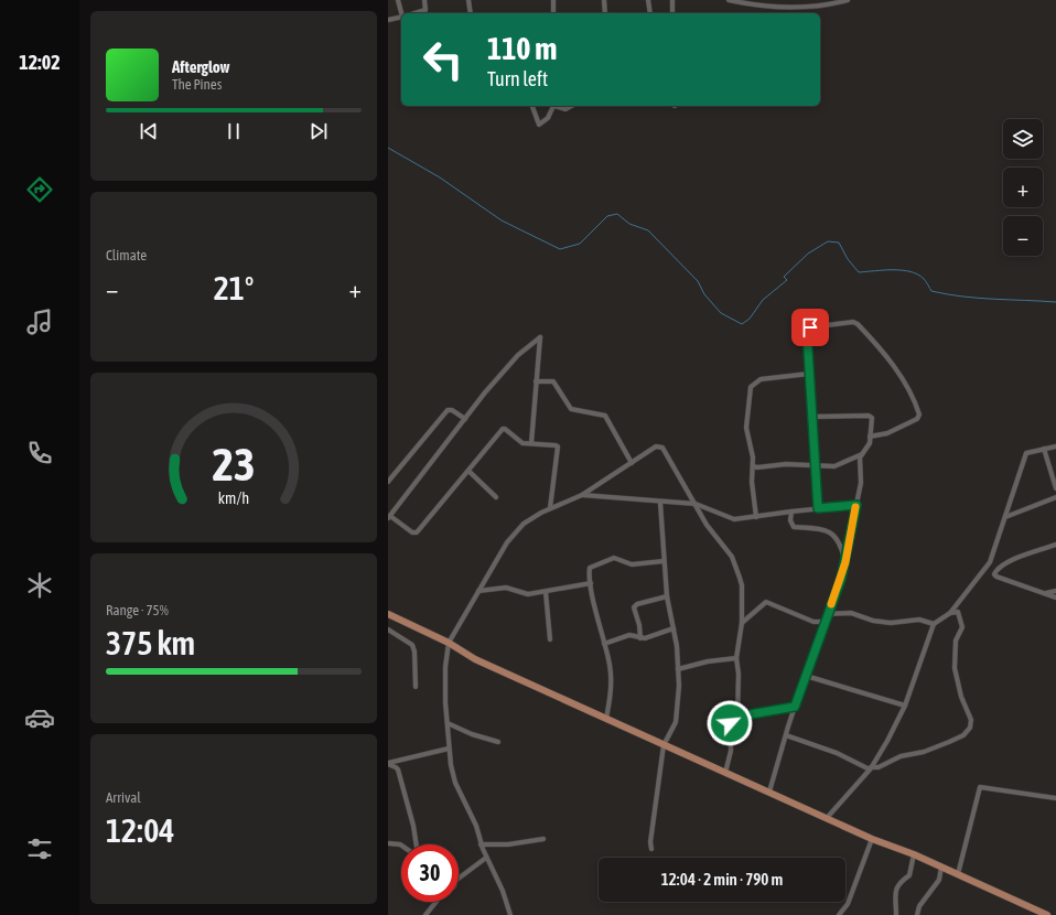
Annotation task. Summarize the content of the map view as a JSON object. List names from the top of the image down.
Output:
{
  "page": {
    "tabs": "12:02",
    "turn": ["110 m", "Turn left"],
    "song": ["Afterglow", "The Pines"],
    "map_buttons": ["+", "−"],
    "tile": [
      "Climate",
      ["Range · 75%", "375 km"],
      ["Arrival", "12:04"]
    ],
    "heat": ["−", "21°", "+"],
    "limit": "30",
    "trip": "12:04 · 2 min · 790 m",
    "gauge": ["23", "km/h"]
  }
}
